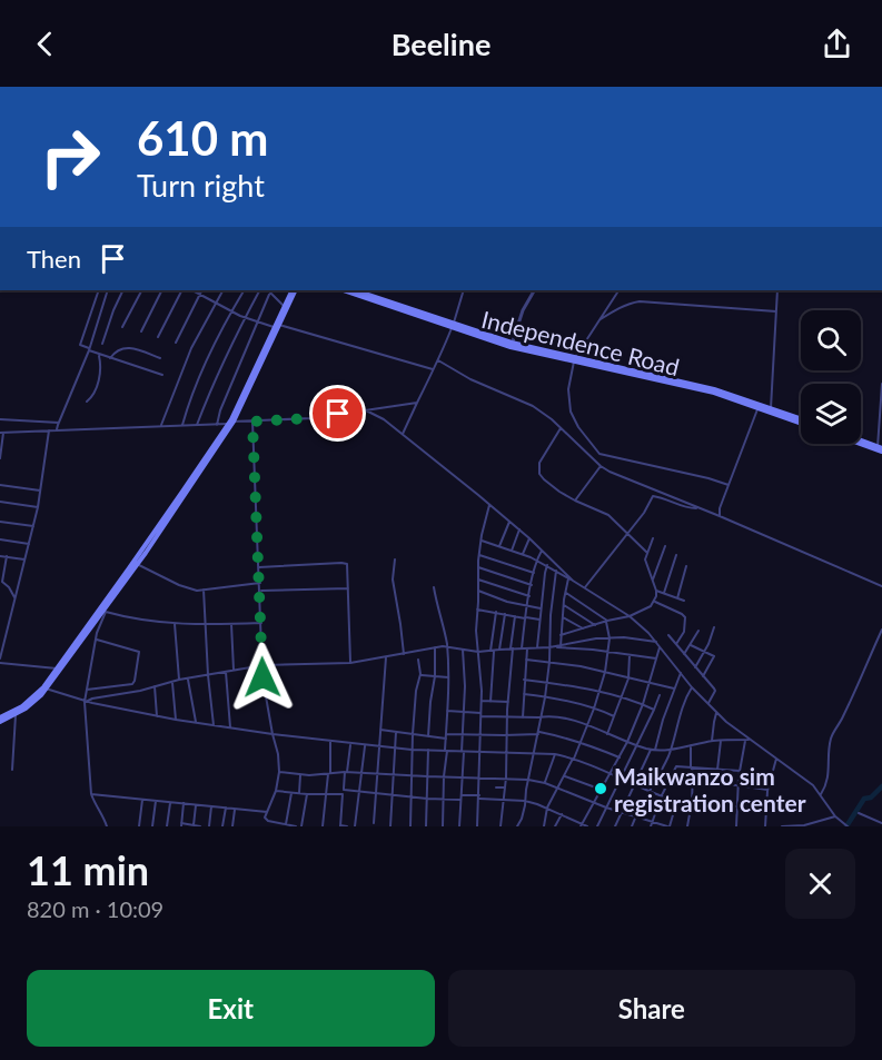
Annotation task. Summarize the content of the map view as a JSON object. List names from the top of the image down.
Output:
{
  "streets": {
    "main road": ["Independence Road"]
  },
  "places": ["Maikwanzo sim registration center"],
  "page": {
    "header": "Beeline",
    "turn": ["610 m", "Turn right"],
    "then": "Then",
    "heading": ["11 min", "820 m · 10:09"],
    "buttons": ["Exit", "Share"]
  }
}
